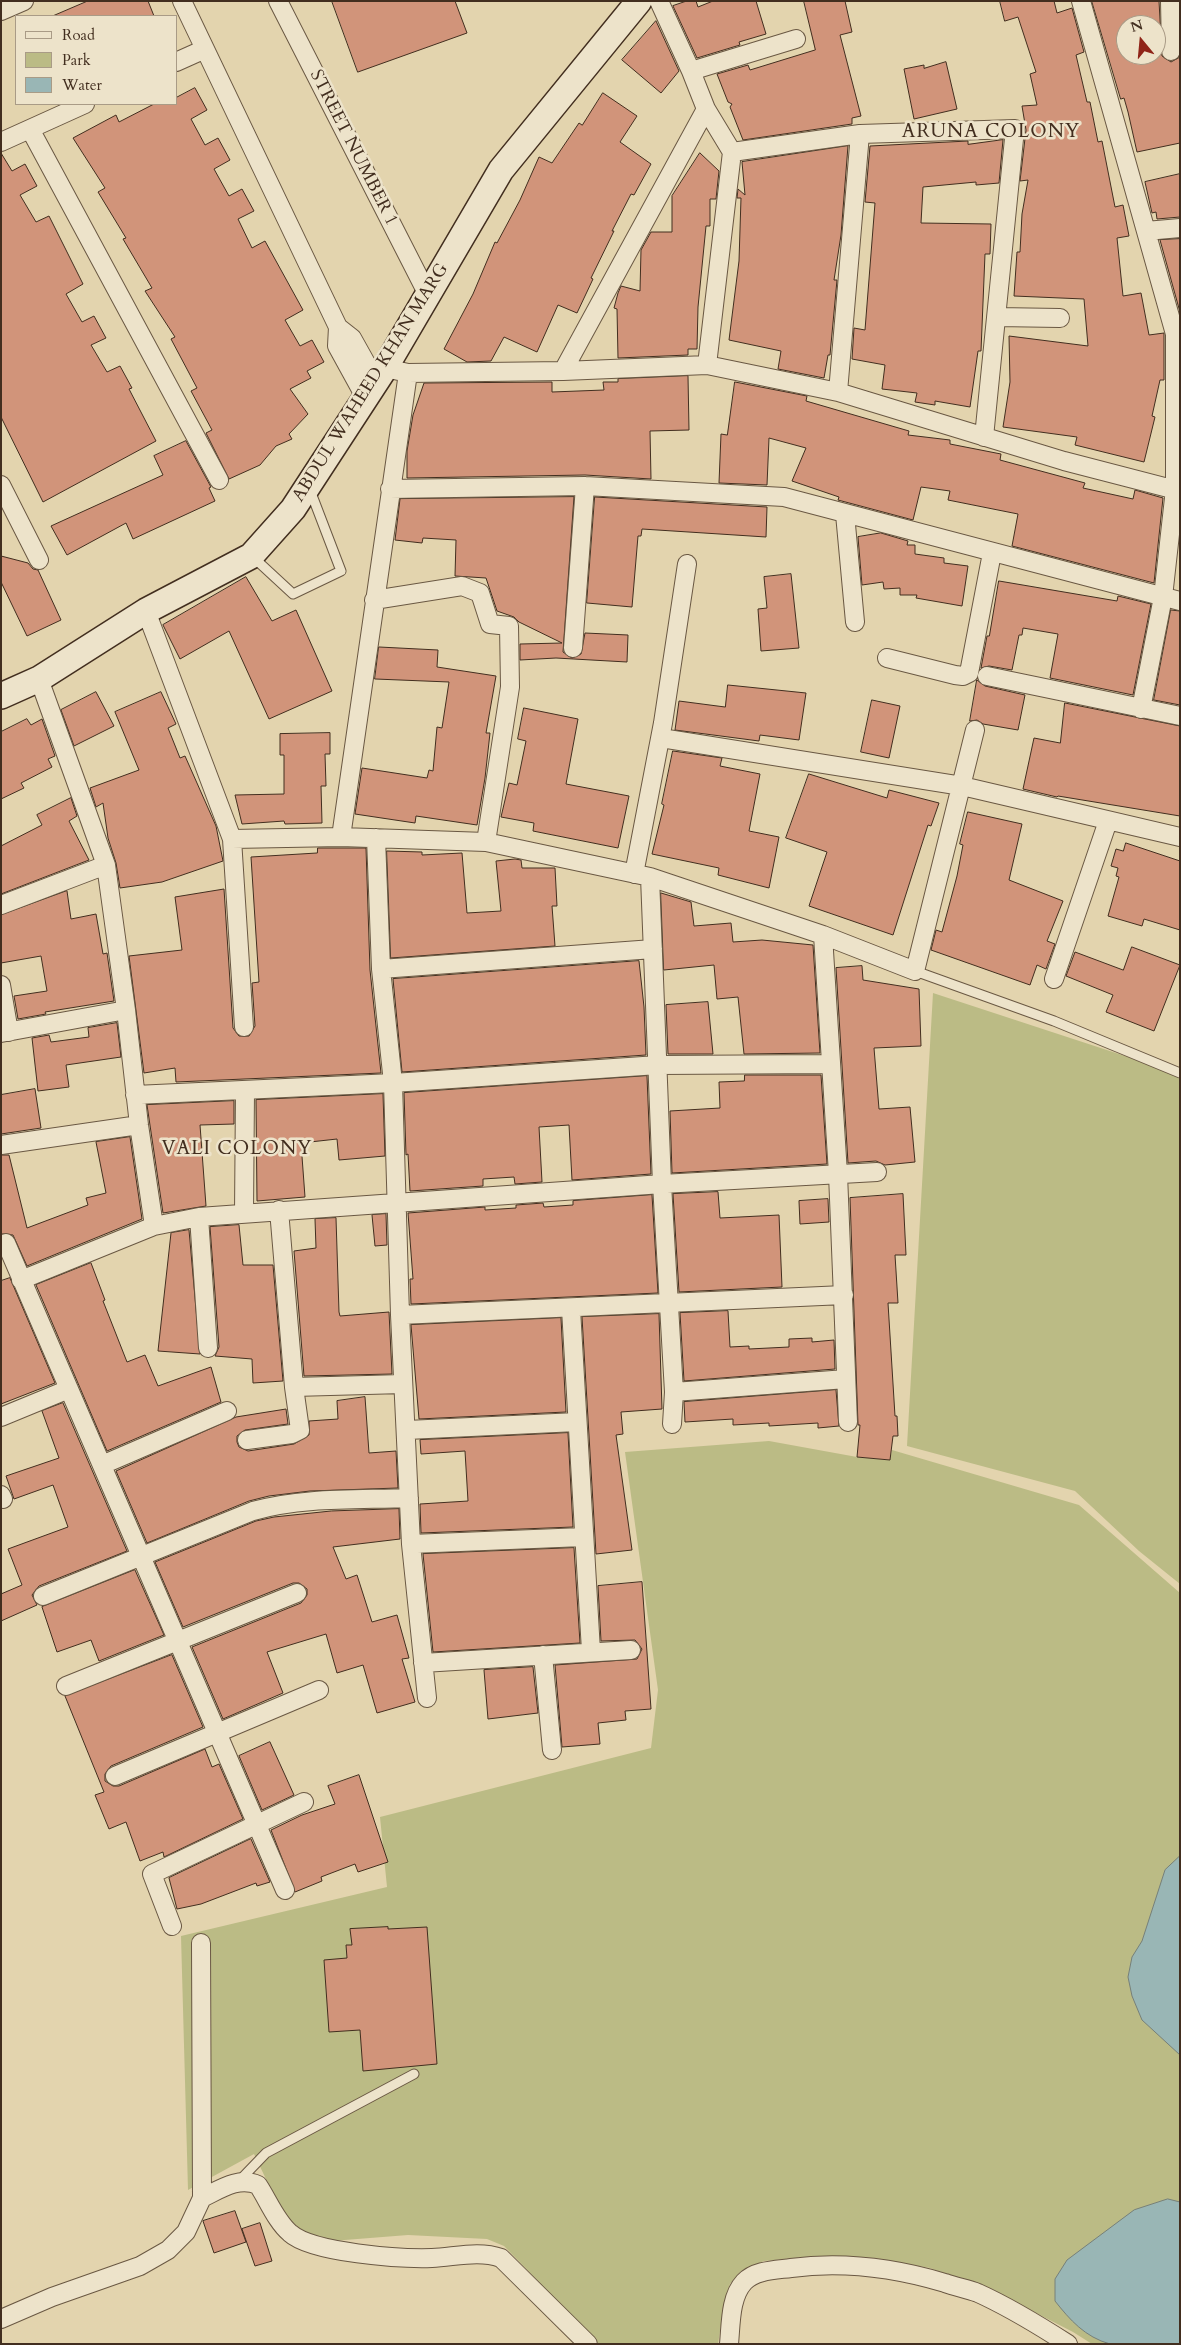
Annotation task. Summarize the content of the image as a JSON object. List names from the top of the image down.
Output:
{
  "streets": {
    "street": ["STREET NUMBER 1", "ABDUL WAHEED KHAN MARG"]
  },
  "crossings": [
    ["STREET NUMBER 1", "ABDUL WAHEED KHAN MARG"]
  ],
  "districts": ["ARUNA COLONY", "VALI COLONY"],
  "legend": ["Road", "Park", "Water"],
  "north": "top"
}
